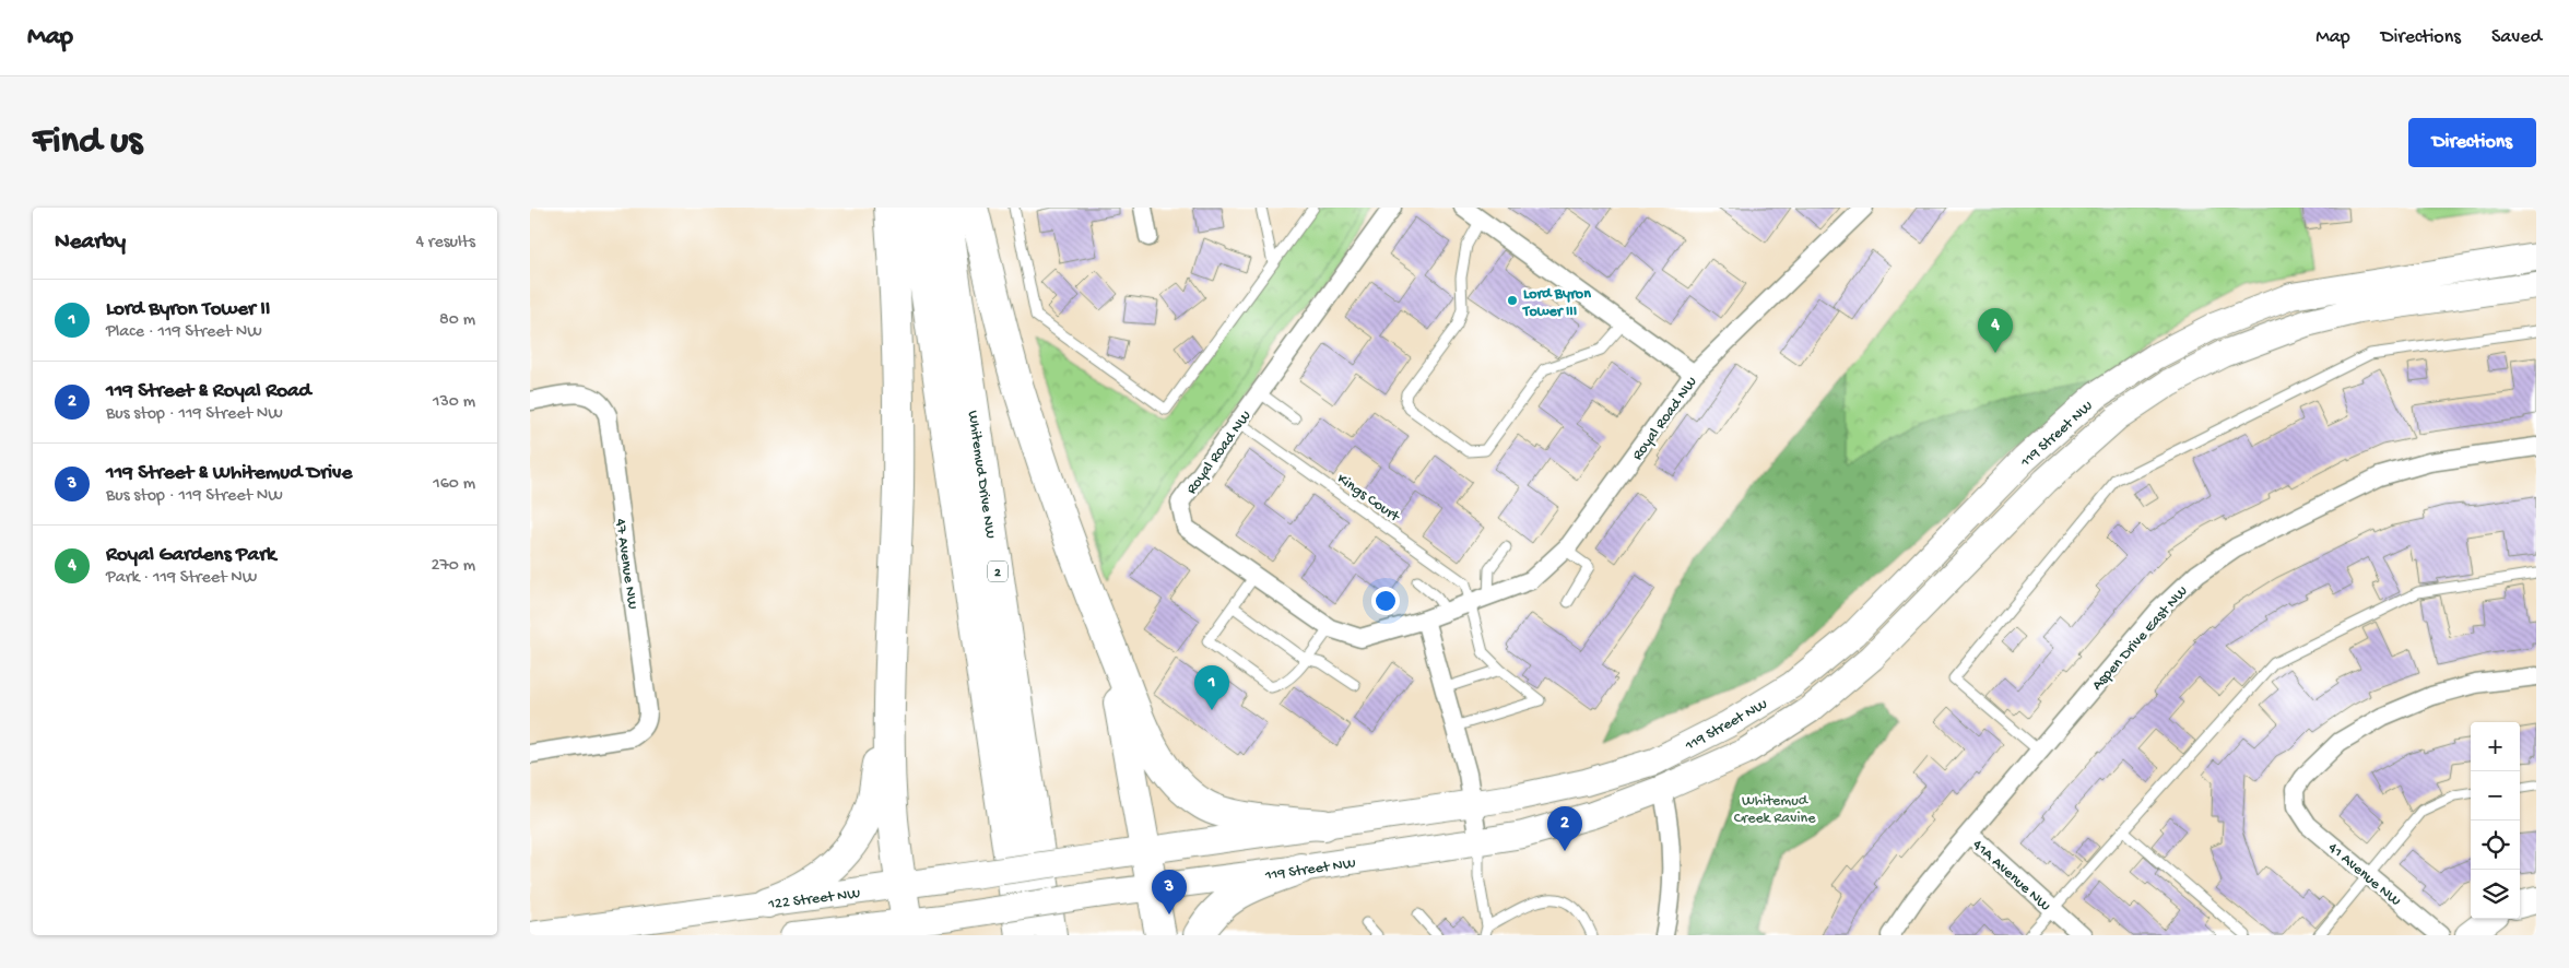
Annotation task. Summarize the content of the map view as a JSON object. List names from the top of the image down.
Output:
{
  "streets": {
    "highway": ["Whitemud Drive NW", "2"],
    "main road": ["119 Street NW", "122 Street NW"],
    "street": [
      "Royal Road NW",
      "47 Avenue NW",
      "Aspen Drive East NW",
      "41 Avenue NW",
      "41A Avenue NW"
    ],
    "lane": ["Kings Court"]
  },
  "crossings": [
    ["Royal Road NW", "Kings Court"],
    ["119 Street NW", "122 Street NW"],
    ["Aspen Drive East NW", "41A Avenue NW"]
  ],
  "parks": ["Whitemud Creek Ravine"],
  "places": ["Lord Byron Tower III"],
  "page": {
    "header": "Map",
    "nav": ["Map", "Directions", "Saved"],
    "buttons": "Directions",
    "title": "Find us",
    "heading": ["Nearby", "4 results"],
    "list": [
      {
        "mark": "1",
        "name": "Lord Byron Tower II",
        "note": "Place · 119 Street NW",
        "value": "80 m"
      },
      {
        "mark": "2",
        "name": "119 Street & Royal Road",
        "note": "Bus stop · 119 Street NW",
        "value": "130 m"
      },
      {
        "mark": "3",
        "name": "119 Street & Whitemud Drive",
        "note": "Bus stop · 119 Street NW",
        "value": "160 m"
      },
      {
        "mark": "4",
        "name": "Royal Gardens Park",
        "note": "Park · 119 Street NW",
        "value": "270 m"
      }
    ],
    "pins": [
      "4",
      "1",
      "2",
      "3"
    ],
    "map_buttons": ["+", "−"]
  }
}
